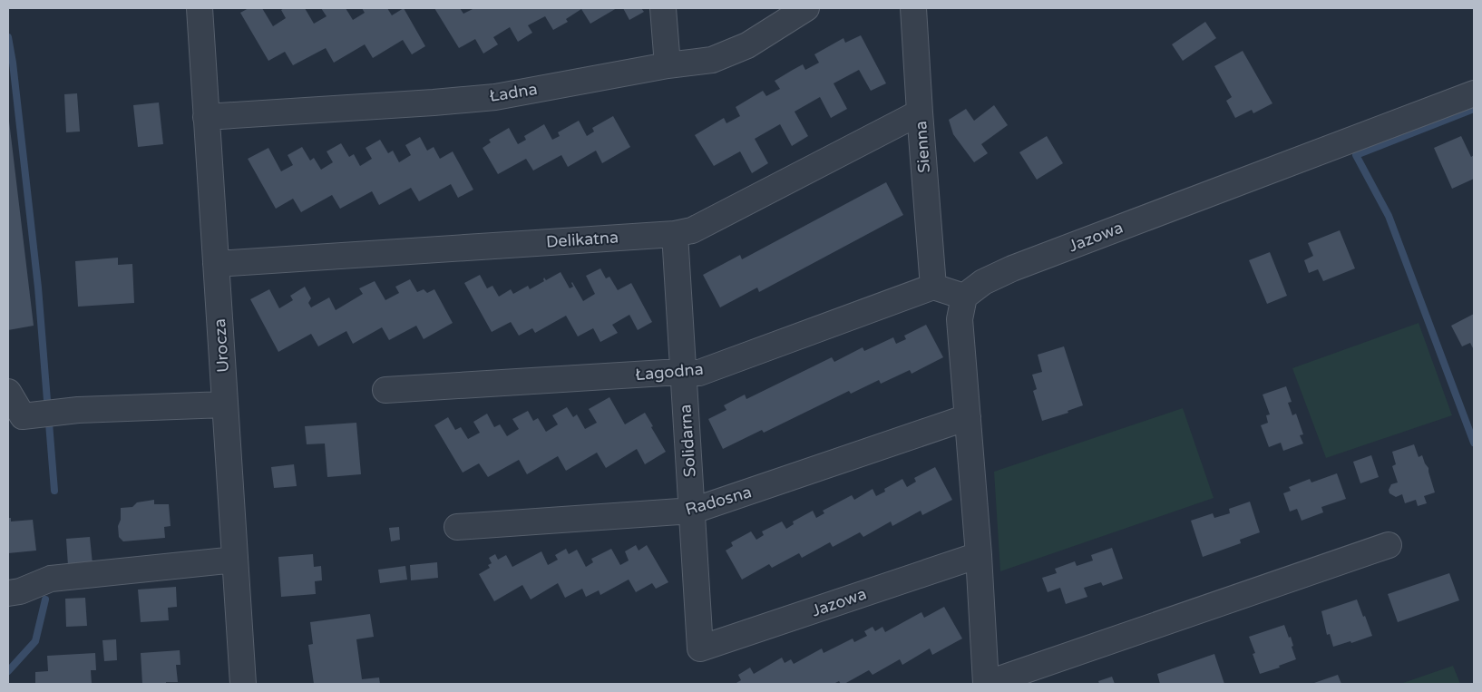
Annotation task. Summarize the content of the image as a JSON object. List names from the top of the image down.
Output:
{
  "streets": {
    "street": [
      "Ładna",
      "Sienna",
      "Jazowa",
      "Delikatna",
      "Urocza",
      "Łagodna",
      "Solidarna",
      "Radosna"
    ]
  },
  "crossings": [
    ["Ładna", "Urocza"],
    ["Sienna", "Delikatna"],
    ["Sienna", "Łagodna"],
    ["Jazowa", "Solidarna"],
    ["Delikatna", "Urocza"],
    ["Delikatna", "Solidarna"],
    ["Łagodna", "Solidarna"],
    ["Solidarna", "Radosna"]
  ]
}
